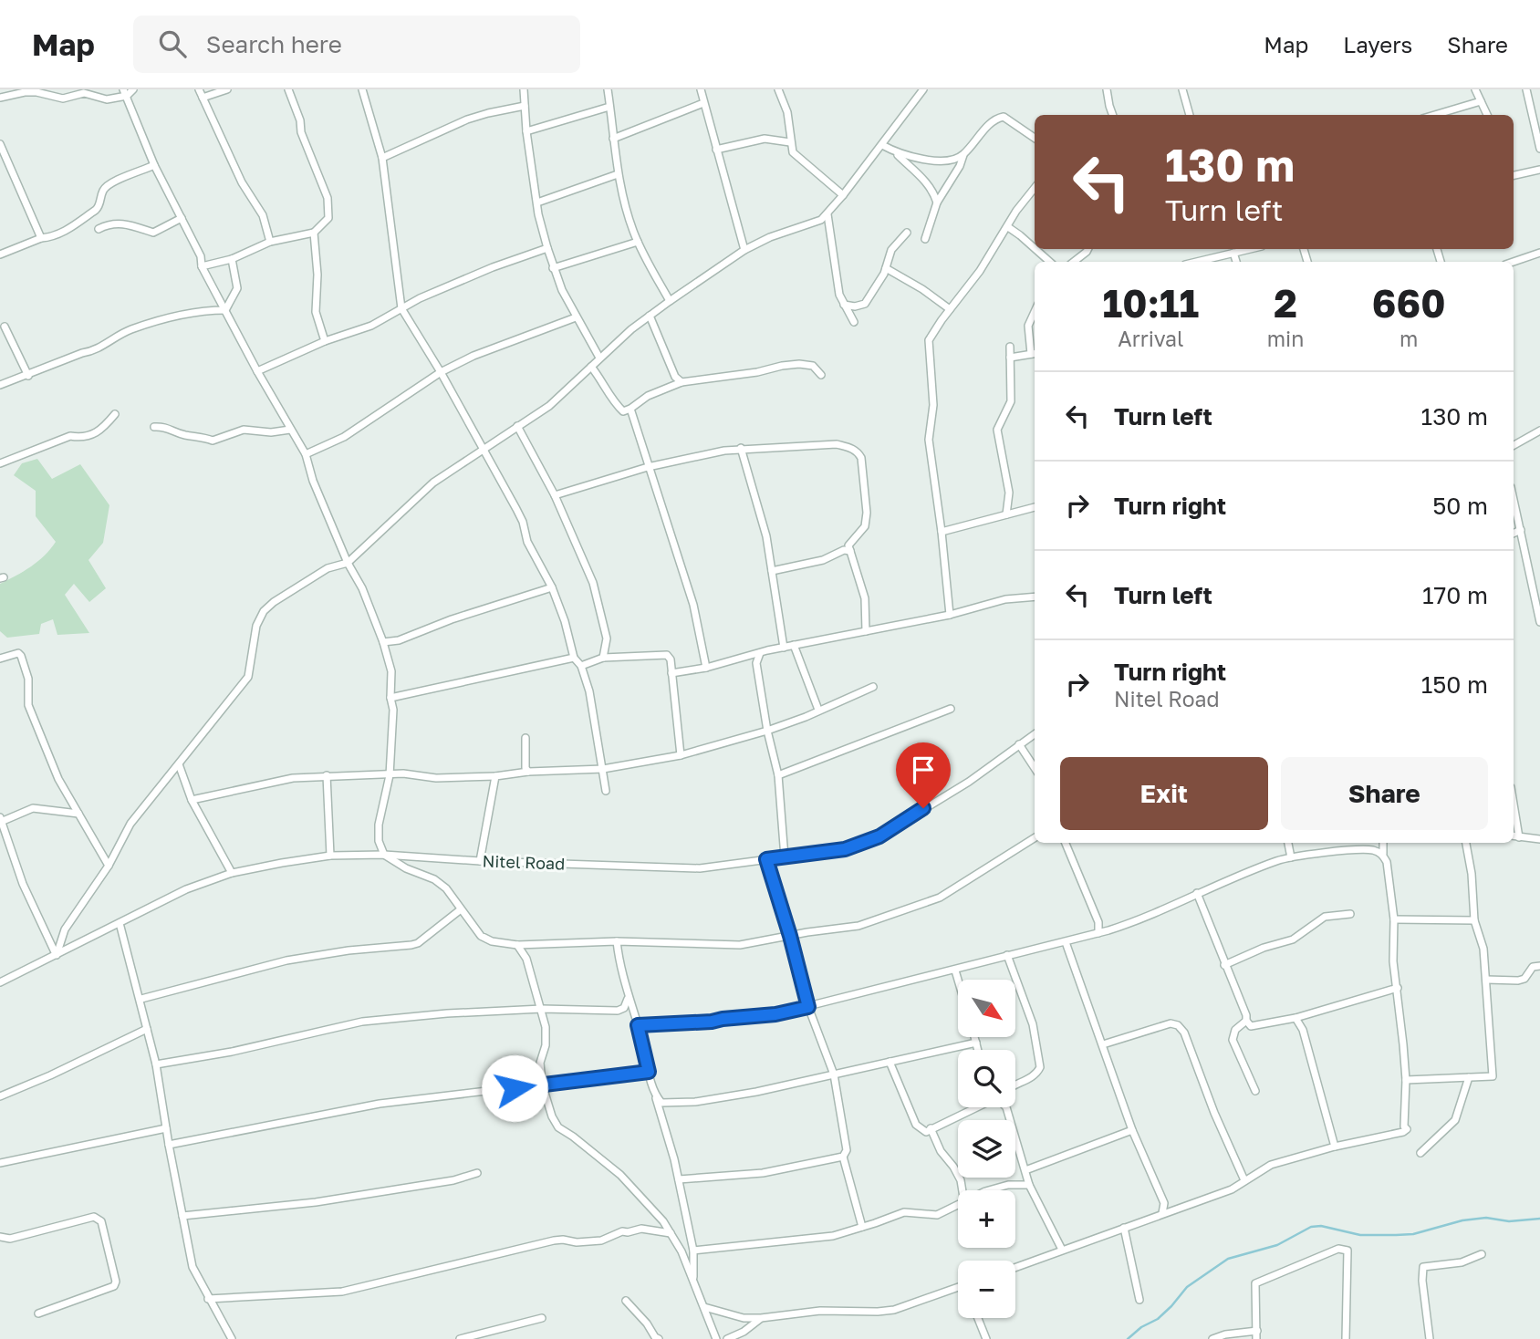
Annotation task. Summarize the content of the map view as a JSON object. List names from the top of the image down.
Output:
{
  "streets": {
    "street": ["Nitel Road"]
  },
  "north": "bottom right",
  "page": {
    "header": "Map",
    "search": "Search here",
    "nav": ["Map", "Layers", "Share"],
    "turn": ["130 m", "Turn left"],
    "eta": [
      "10:11",
      "Arrival",
      "2",
      "min",
      "660",
      "m"
    ],
    "list": [
      {
        "name": "Turn left",
        "value": "130 m"
      },
      {
        "name": "Turn right",
        "value": "50 m"
      },
      {
        "name": "Turn left",
        "value": "170 m"
      },
      {
        "name": "Turn right",
        "note": "Nitel Road",
        "value": "150 m"
      }
    ],
    "buttons": ["Exit", "Share"],
    "map_buttons": ["+", "−"]
  }
}
